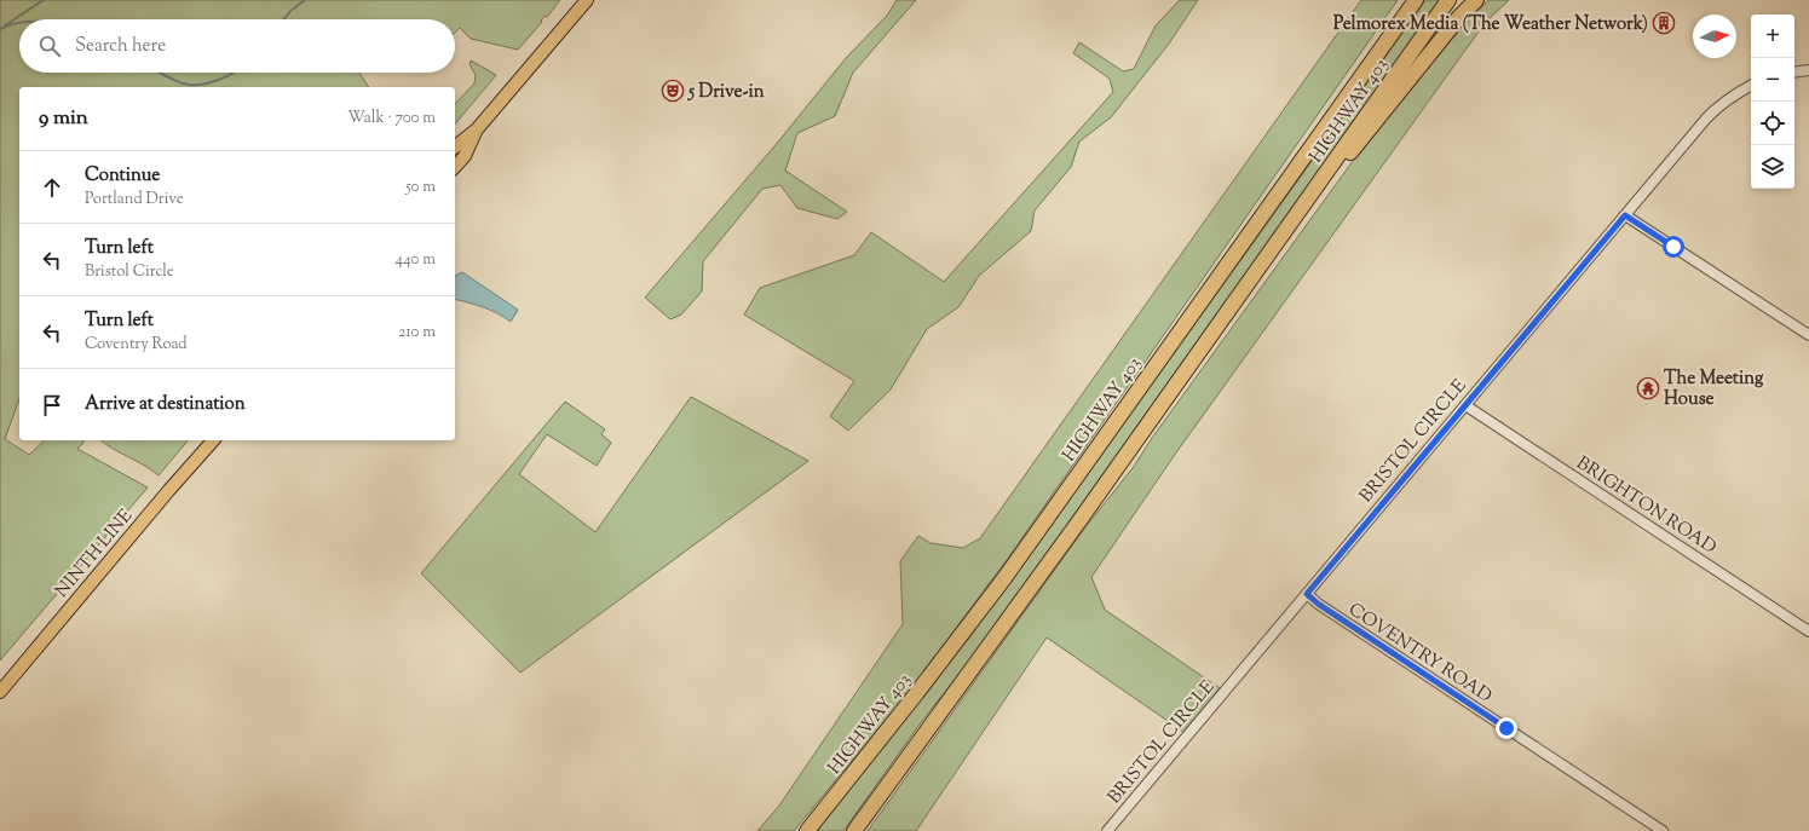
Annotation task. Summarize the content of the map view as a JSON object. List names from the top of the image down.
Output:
{
  "streets": {
    "highway": ["HIGHWAY 403"],
    "main road": ["NINTH LINE"],
    "street": ["BRISTOL CIRCLE", "BRIGHTON ROAD", "COVENTRY ROAD"]
  },
  "crossings": [
    ["BRISTOL CIRCLE", "BRIGHTON ROAD"],
    ["BRISTOL CIRCLE", "COVENTRY ROAD"]
  ],
  "places": {
    "building": ["Pelmorex Media (The Weather Network)"],
    "theatre": ["5 Drive-in"],
    "temple": ["The Meeting House"]
  },
  "north": "right",
  "page": {
    "map_buttons": ["+", "−"],
    "search": "Search here",
    "heading": ["9 min", "Walk · 700 m"],
    "list": [
      ["Continue", "Portland Drive", "50 m"],
      ["Turn left", "Bristol Circle", "440 m"],
      ["Turn left", "Coventry Road", "210 m"],
      "Arrive at destination"
    ]
  }
}
